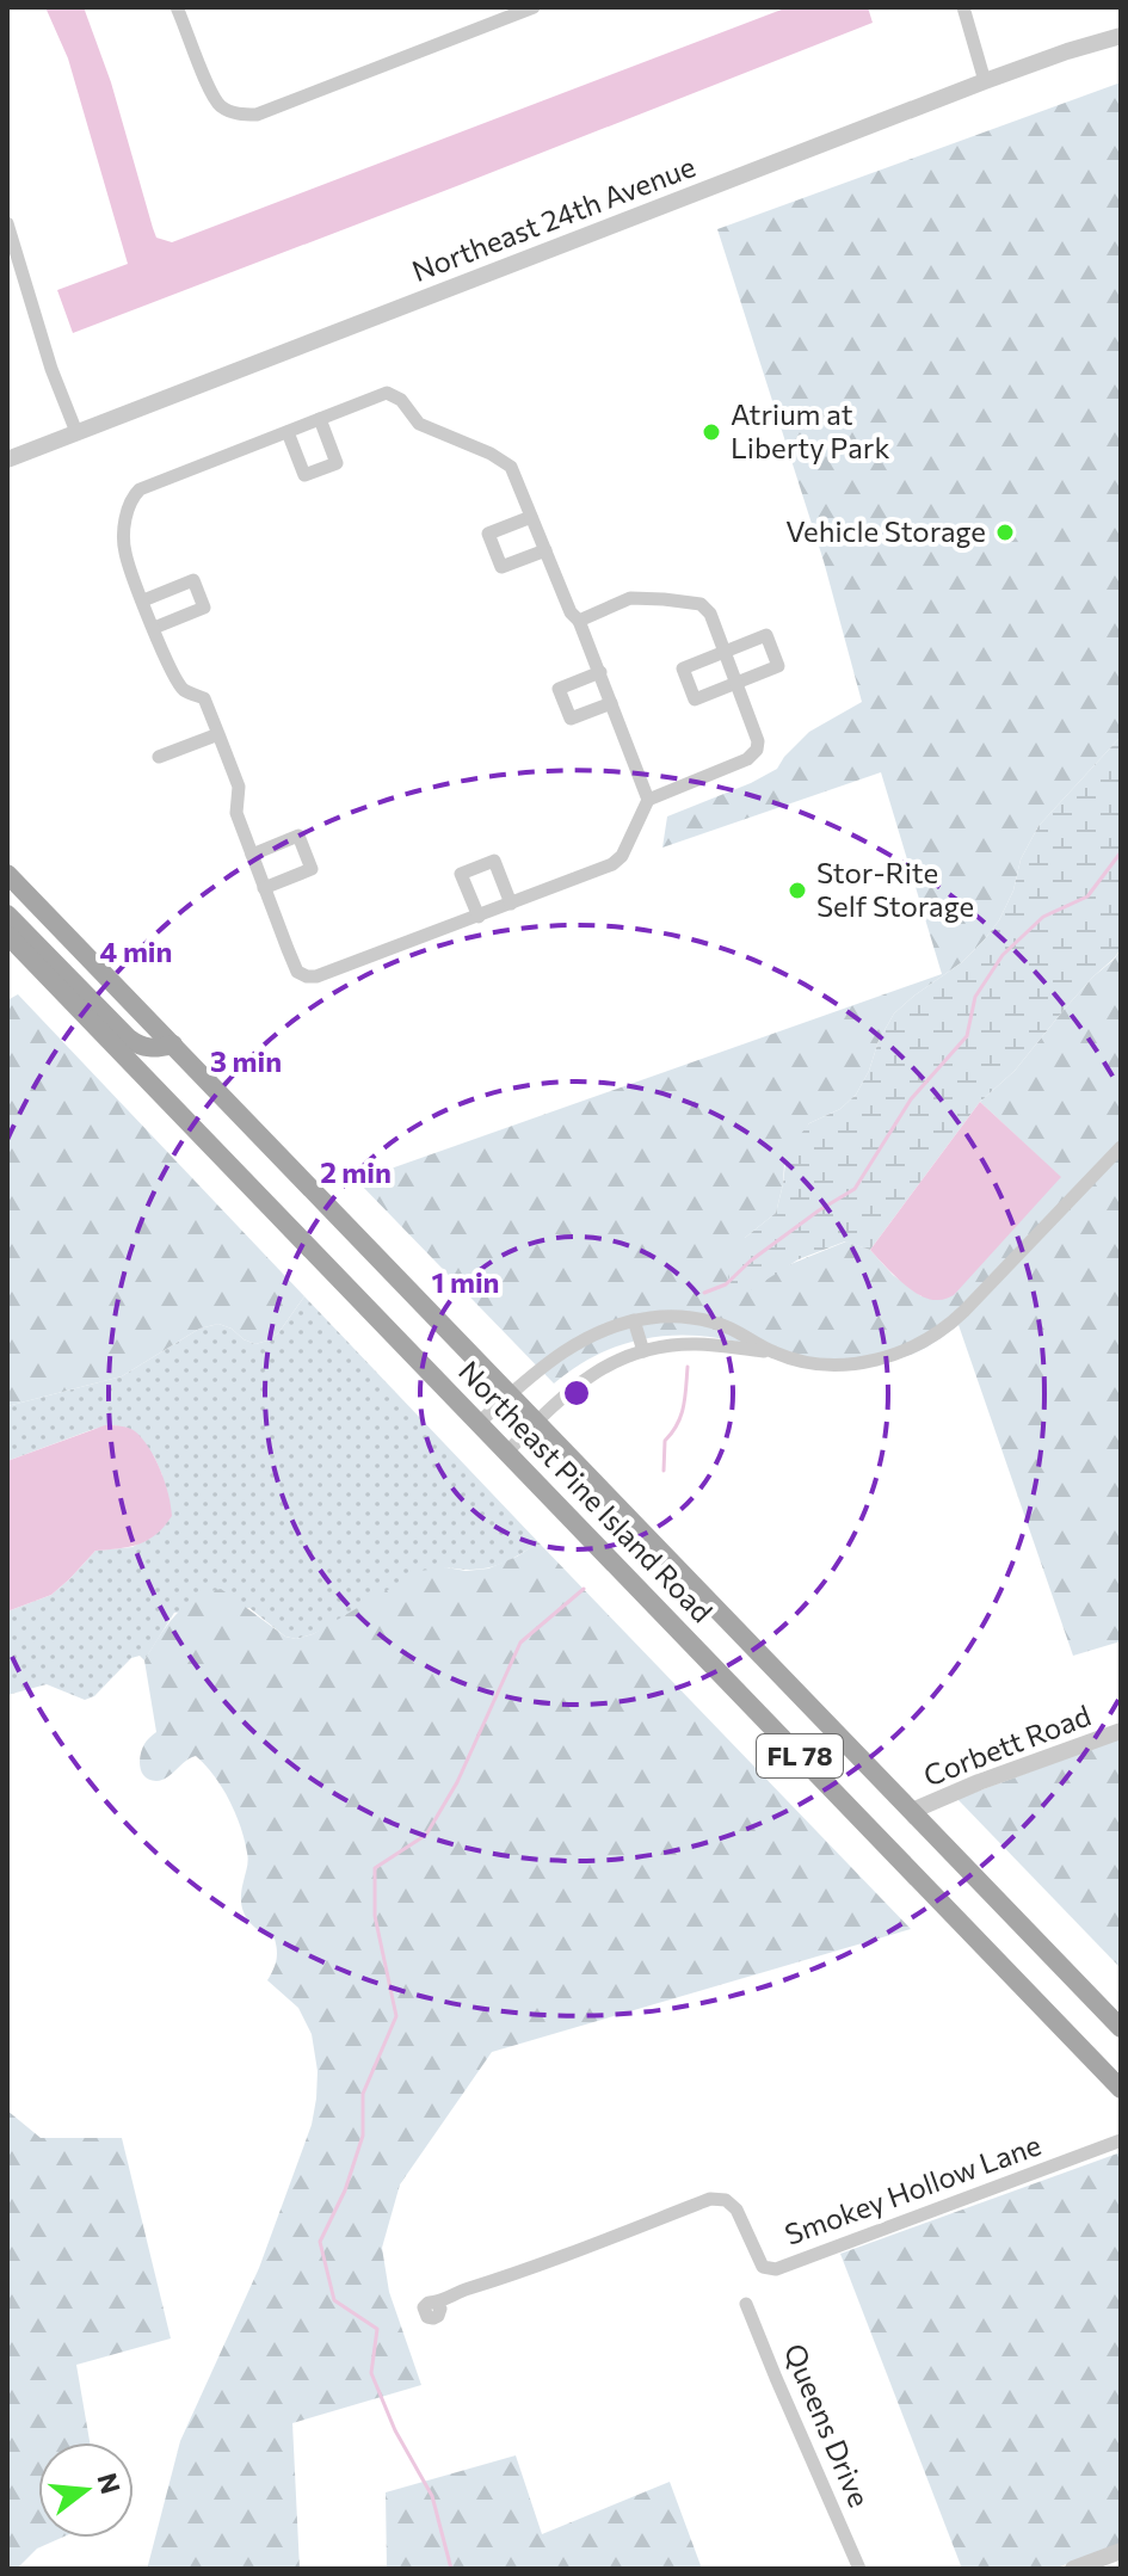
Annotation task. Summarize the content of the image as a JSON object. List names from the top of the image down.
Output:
{
  "streets": {
    "main road": ["Northeast Pine Island Road", "FL 78"],
    "street": [
      "Northeast 24th Avenue",
      "Corbett Road",
      "Smokey Hollow Lane",
      "Queens Drive"
    ]
  },
  "crossings": [
    ["Northeast Pine Island Road", "Corbett Road"]
  ],
  "places": ["Atrium at Liberty Park", "Vehicle Storage", "Stor-Rite Self Storage"],
  "north": "right",
  "rings": [
    "4 min",
    "3 min",
    "2 min",
    "1 min"
  ]
}
